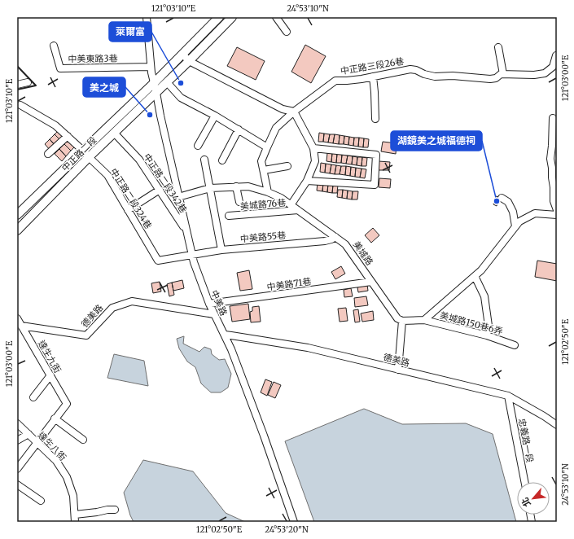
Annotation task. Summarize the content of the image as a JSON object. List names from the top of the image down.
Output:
{
  "streets": {
    "main road": ["中正路二段"],
    "street": [
      "中美東路3巷",
      "中正路三段26巷",
      "中正路二段342巷",
      "中正路二段324巷",
      "美城路76巷",
      "中美路55巷",
      "美城路",
      "中美路71巷",
      "中美路",
      "德美路",
      "美城路150巷6弄",
      "達生九街",
      "忠義路一段",
      "達生八街"
    ]
  },
  "crossings": [
    ["中美東路3巷", "中美路"],
    ["中正路二段", "中正路二段342巷"],
    ["中正路二段", "中正路二段324巷"],
    ["中正路二段", "中美路"],
    ["中正路二段342巷", "中美路"],
    ["中正路二段324巷", "中美路55巷"],
    ["美城路76巷", "美城路"],
    ["中美路55巷", "美城路"],
    ["中美路55巷", "中美路"],
    ["美城路", "中美路71巷"],
    ["美城路", "中美路"],
    ["中美路71巷", "中美路"],
    ["中美路", "德美路"],
    ["德美路", "達生九街"],
    ["德美路", "忠義路一段"]
  ],
  "places": ["萊爾富", "美之城", "湖鏡美之城福德祠"],
  "north": "bottom left",
  "coordinates": [
    "121°03'10\"E",
    "24°53'10\"N",
    "121°03'00\"E",
    "121°02'50\"E",
    "24°53'20\"N"
  ]
}
